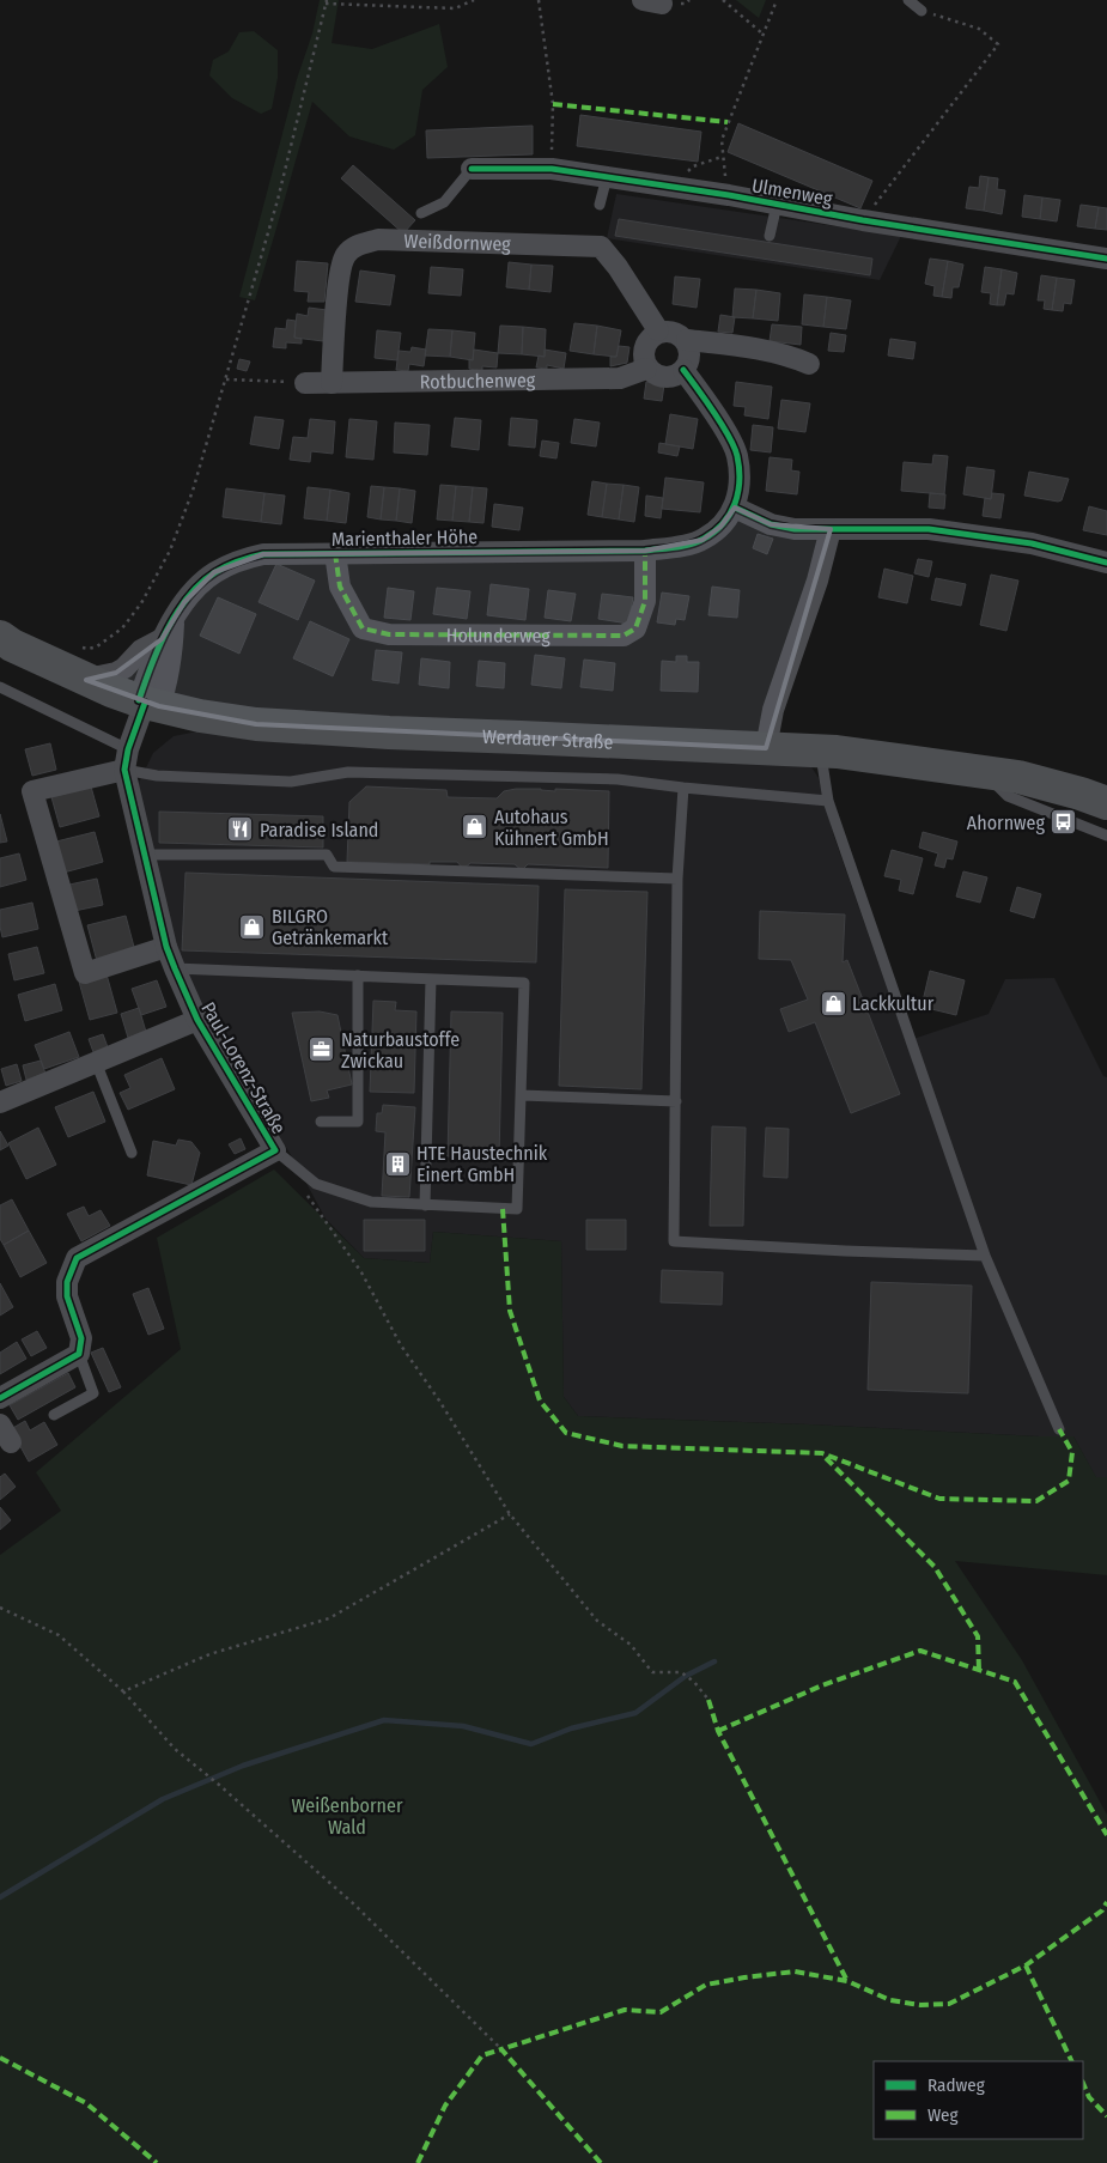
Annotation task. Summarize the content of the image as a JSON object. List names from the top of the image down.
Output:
{
  "streets": {
    "main road": ["Werdauer Straße"],
    "street": [
      "Ulmenweg",
      "Weißdornweg",
      "Rotbuchenweg",
      "Marienthaler Höhe",
      "Holunderweg",
      "Paul-Lorenz-Straße"
    ]
  },
  "crossings": [
    ["Weißdornweg", "Rotbuchenweg"],
    ["Marienthaler Höhe", "Holunderweg"],
    ["Marienthaler Höhe", "Werdauer Straße"]
  ],
  "parks": ["Weißenborner Wald"],
  "places": {
    "bus stop": ["Ahornweg"],
    "shop": ["Autohaus Kühnert GmbH", "BILGRO Getränkemarkt", "Lackkultur"],
    "restaurant": ["Paradise Island"],
    "office": ["Naturbaustoffe Zwickau"],
    "building": ["HTE Haustechnik Einert GmbH"]
  },
  "legend": ["Radweg", "Weg"]
}
